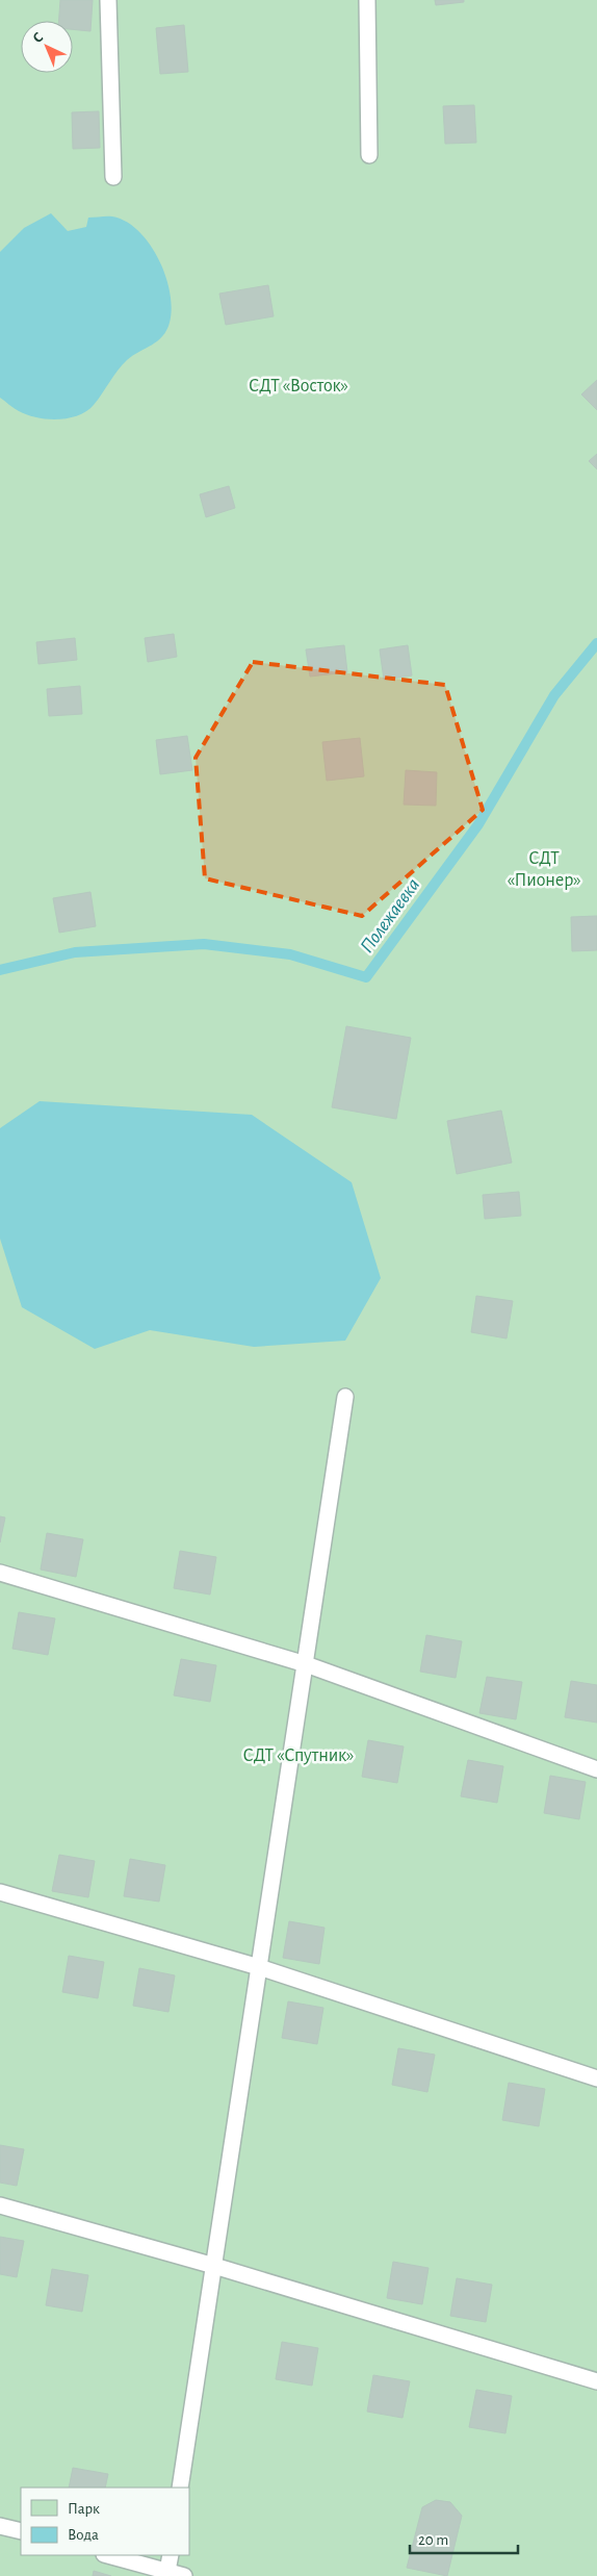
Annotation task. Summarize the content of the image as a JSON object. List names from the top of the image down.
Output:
{
  "water": ["Полежаевка"],
  "parks": ["СДТ «Восток»", "СДТ «Пионер»", "СДТ «Спутник»"],
  "legend": ["Парк", "Вода"],
  "scale_bar": "20 m",
  "north": "top left"
}
